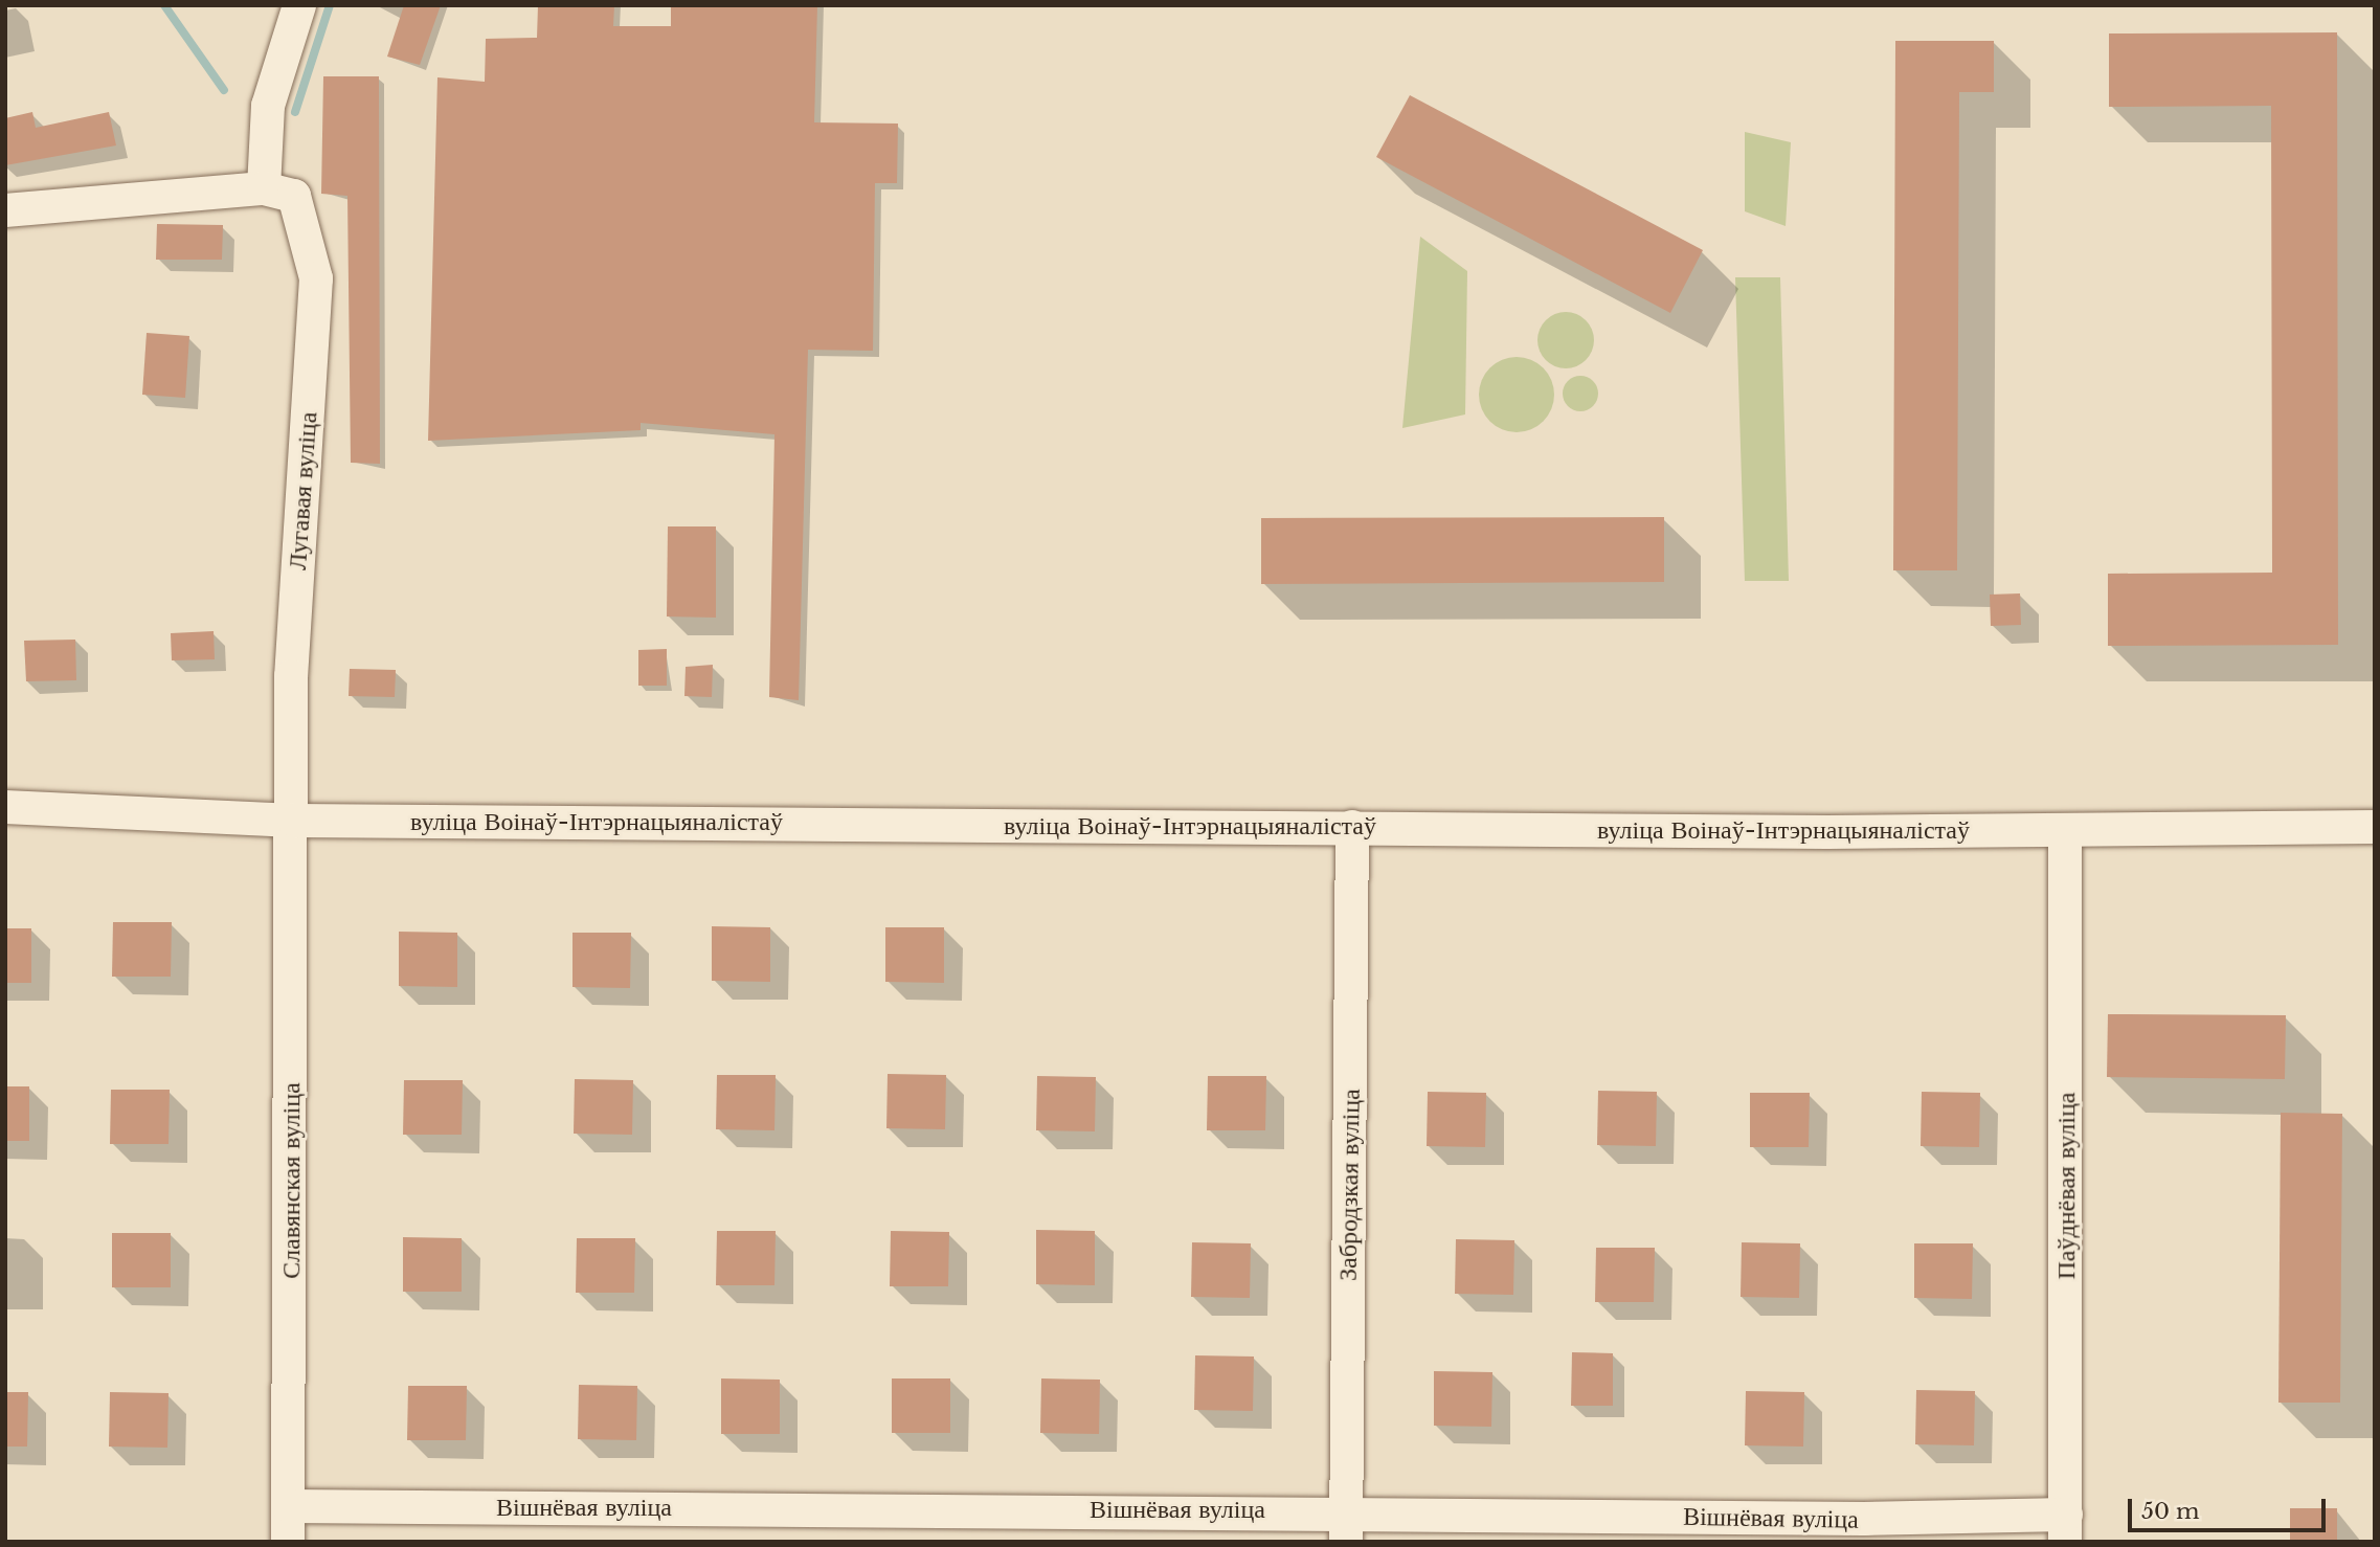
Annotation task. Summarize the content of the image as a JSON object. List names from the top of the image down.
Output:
{
  "streets": {
    "street": [
      "Лугавая вуліца",
      "вуліца Воінаў-Інтэрнацыяналістаў",
      "Славянская вуліца",
      "Забродзкая вуліца",
      "Паўднёвая вуліца",
      "Вішнёвая вуліца"
    ]
  },
  "crossings": [
    ["Лугавая вуліца", "вуліца Воінаў-Інтэрнацыяналістаў"],
    ["Лугавая вуліца", "Славянская вуліца"],
    ["вуліца Воінаў-Інтэрнацыяналістаў", "Славянская вуліца"],
    ["вуліца Воінаў-Інтэрнацыяналістаў", "Забродзкая вуліца"],
    ["вуліца Воінаў-Інтэрнацыяналістаў", "Паўднёвая вуліца"],
    ["Славянская вуліца", "Вішнёвая вуліца"],
    ["Забродзкая вуліца", "Вішнёвая вуліца"],
    ["Паўднёвая вуліца", "Вішнёвая вуліца"]
  ],
  "scale_bar": "50 m"
}
